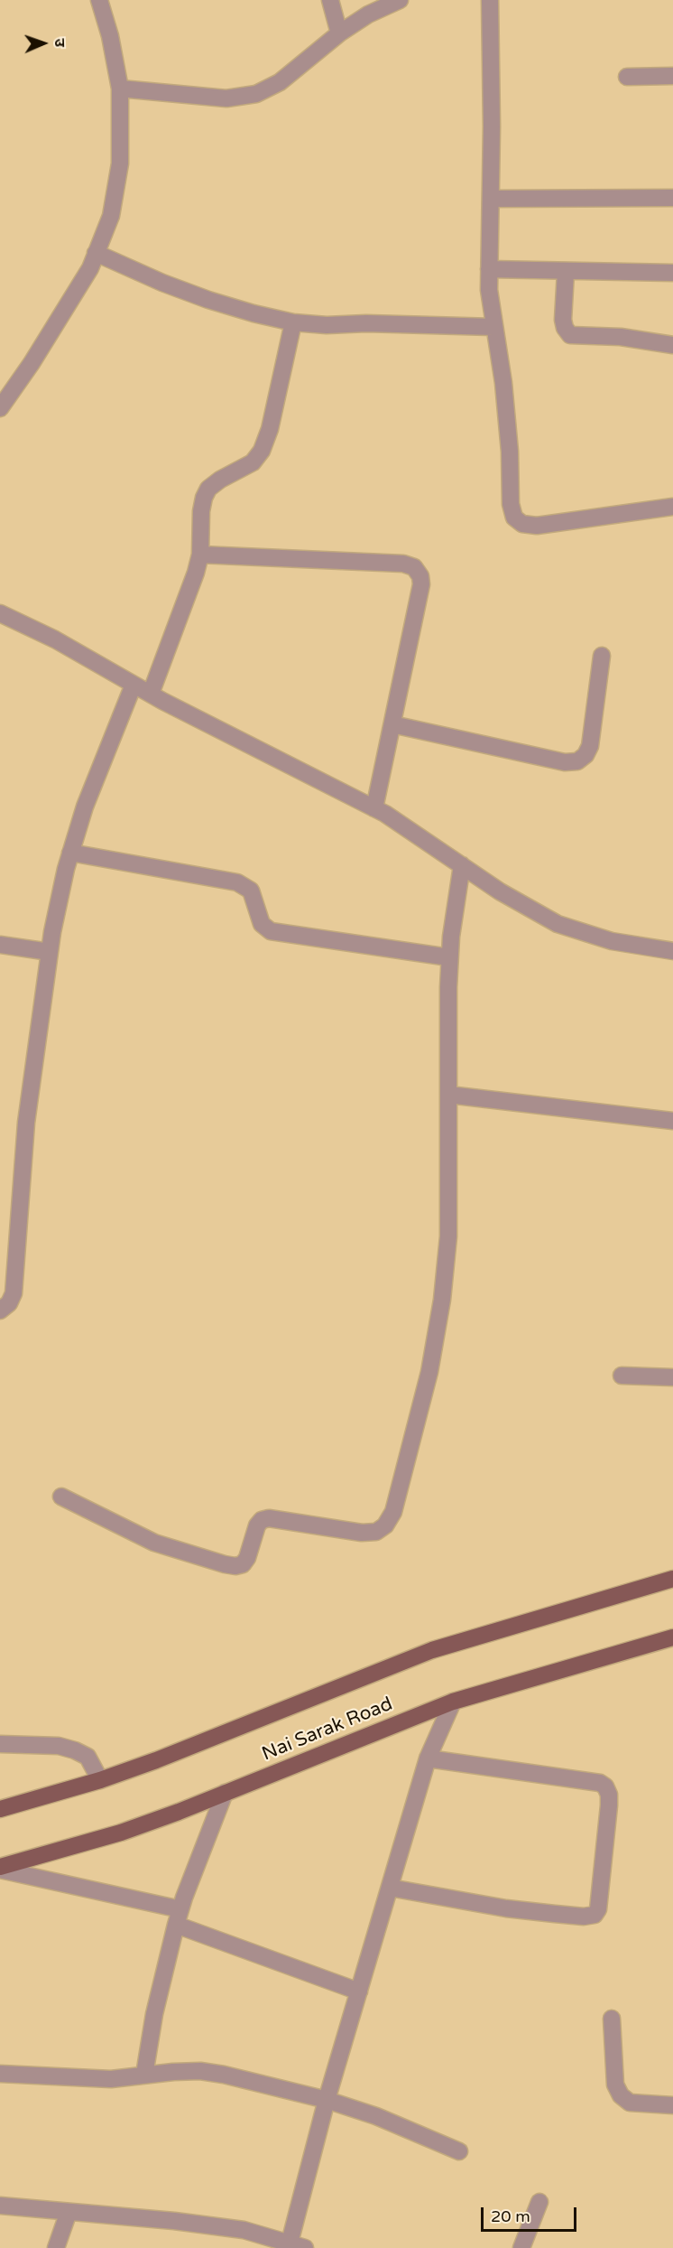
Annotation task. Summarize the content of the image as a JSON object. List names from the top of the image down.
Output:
{
  "streets": {
    "main road": ["Nai Sarak Road"]
  },
  "scale_bar": "20 m",
  "north": "right"
}
